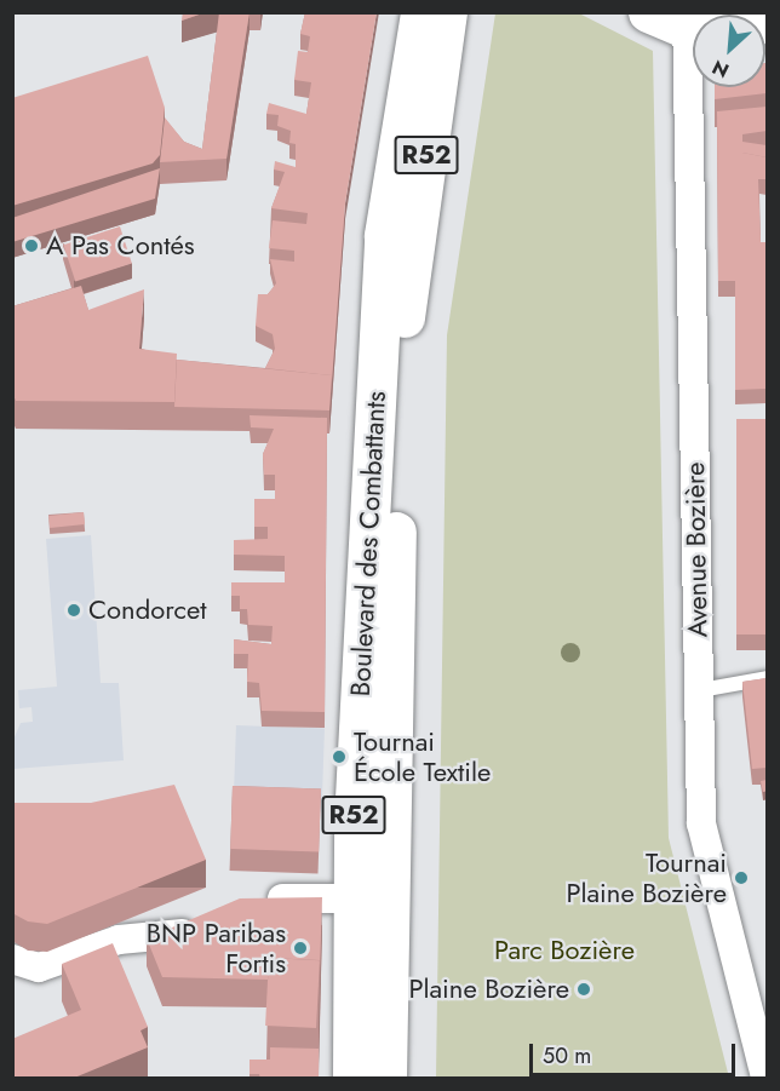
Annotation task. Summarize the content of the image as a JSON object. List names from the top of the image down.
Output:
{
  "streets": {
    "main road": ["R52", "Boulevard des Combattants"],
    "street": ["Avenue Bozière"]
  },
  "parks": ["Parc Bozière"],
  "places": [
    "A Pas Contés",
    "Condorcet",
    "Tournai École Textile",
    "Tournai Plaine Bozière",
    "BNP Paribas Fortis",
    "Plaine Bozière"
  ],
  "scale_bar": "50 m",
  "north": "bottom left"
}
